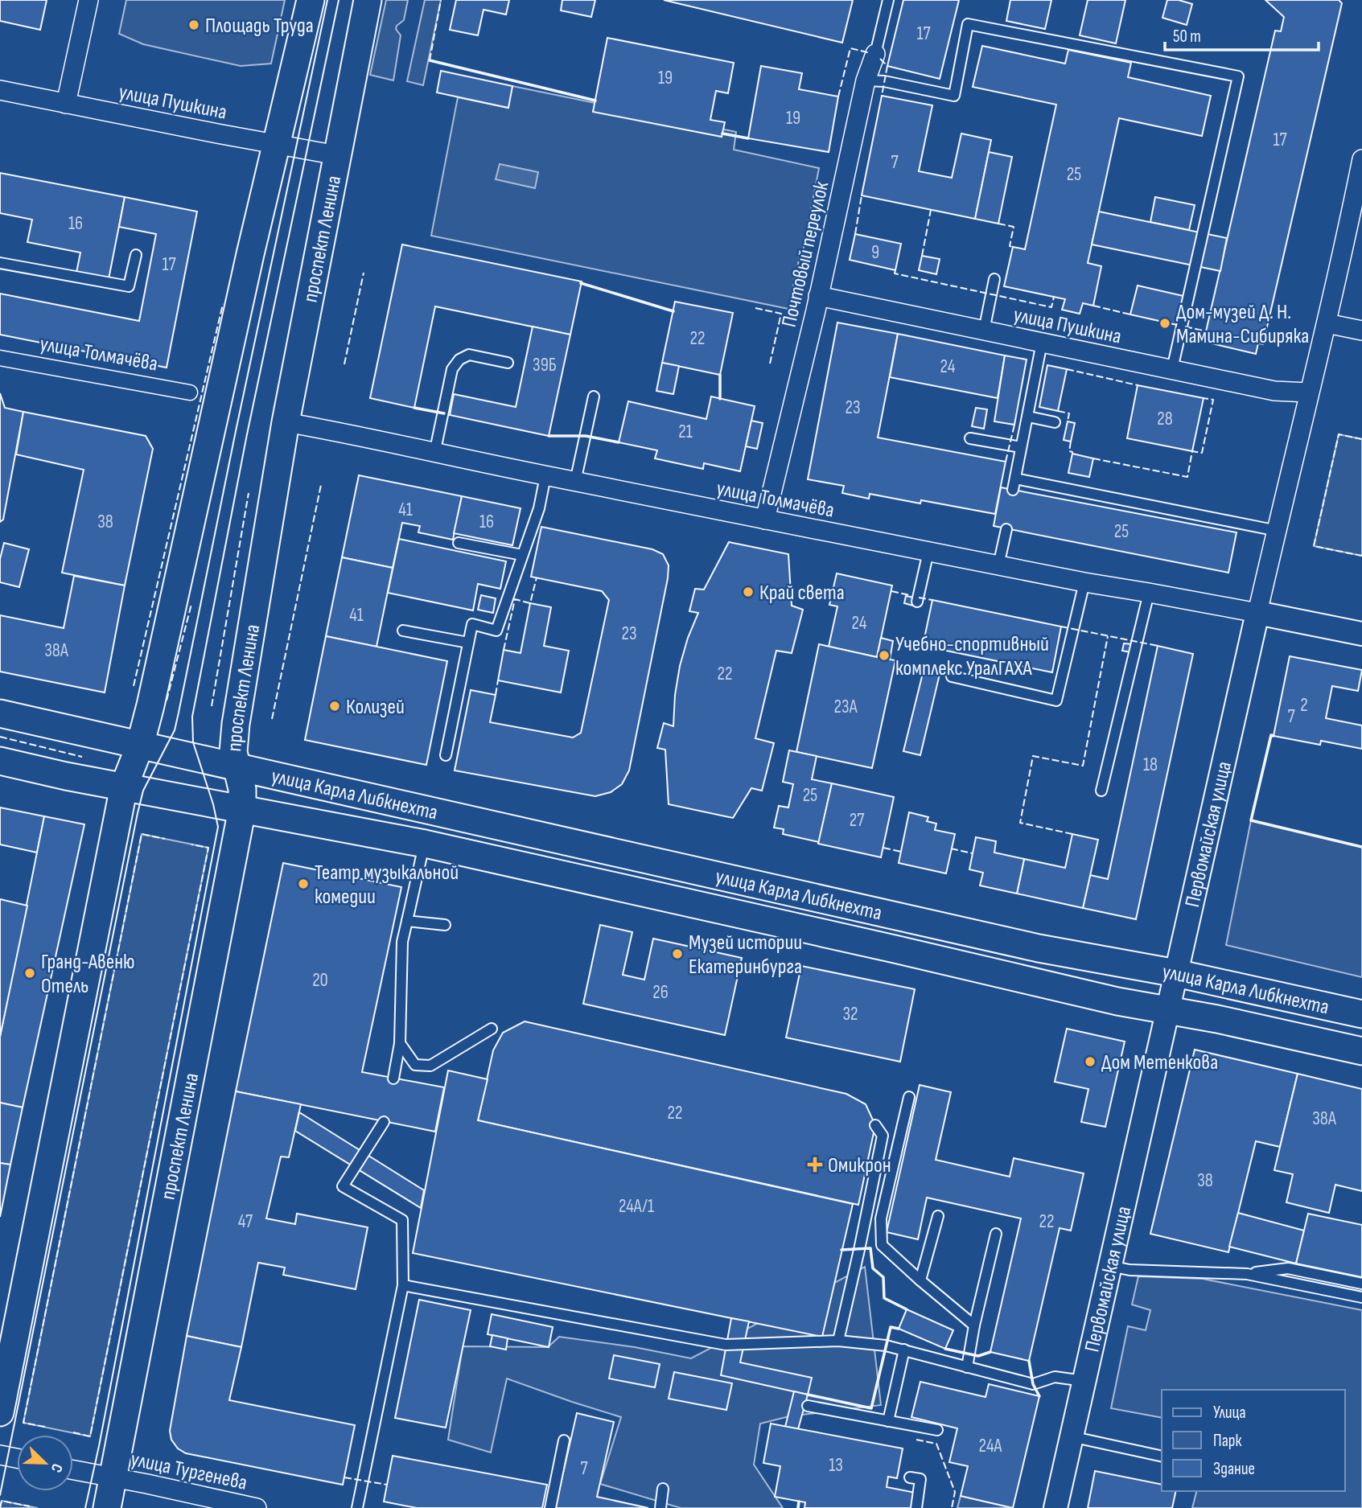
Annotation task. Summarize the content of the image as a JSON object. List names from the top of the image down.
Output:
{
  "streets": {
    "main road": ["проспект Ленина", "улица Карла Либкнехта"],
    "street": [
      "улица Пушкина",
      "Почтовый переулок",
      "улица Толмачёва",
      "Первомайская улица",
      "улица Тургенева"
    ]
  },
  "crossings": [
    ["улица Пушкина", "проспект Ленина"],
    ["улица Пушкина", "Почтовый переулок"],
    ["улица Пушкина", "Первомайская улица"],
    ["проспект Ленина", "улица Толмачёва"],
    ["проспект Ленина", "улица Карла Либкнехта"],
    ["проспект Ленина", "улица Тургенева"],
    ["Почтовый переулок", "улица Толмачёва"],
    ["улица Толмачёва", "Первомайская улица"],
    ["улица Карла Либкнехта", "Первомайская улица"]
  ],
  "places": {
    "other": [
      "Площадь Труда",
      "Дом-музей Д. Н. Мамина-Сибиряка",
      "Край света",
      "Учебно-спортивный комплекс УралГАХА",
      "Колизей",
      "Театр музыкальной комедии",
      "Музей истории Екатеринбурга",
      "Гранд-Авеню Отель",
      "Дом Метенкова"
    ],
    "health": ["Омикрон"]
  },
  "house_numbers": [
    "17",
    "19",
    "19",
    "17",
    "7",
    "25",
    "16",
    "9",
    "17",
    "22",
    "39Б",
    "24",
    "23",
    "28",
    "21",
    "41",
    "38",
    "16",
    "25",
    "41",
    "24",
    "23",
    "38А",
    "22",
    "2",
    "23А",
    "7",
    "18",
    "25",
    "27",
    "20",
    "26",
    "32",
    "22",
    "38А",
    "38",
    "24А/1",
    "47",
    "22",
    "24А",
    "13",
    "7"
  ],
  "legend": ["Улица", "Парк", "Здание"],
  "scale_bar": "50 m",
  "north": "bottom right"
}
